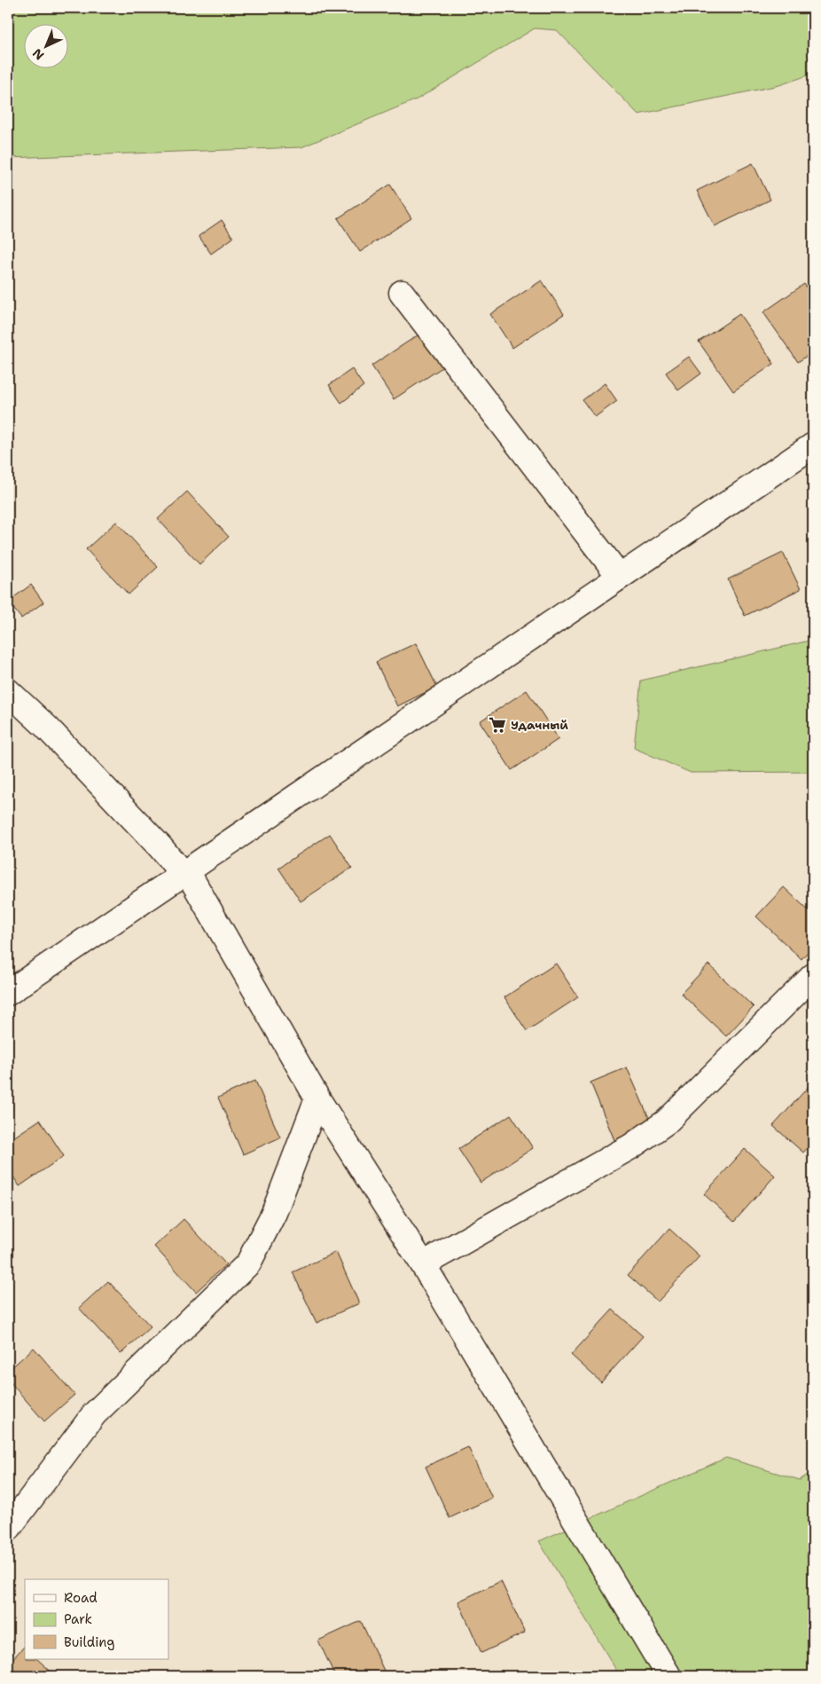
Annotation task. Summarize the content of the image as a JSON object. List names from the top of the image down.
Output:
{
  "places": {
    "supermarket": ["Удачный"]
  },
  "legend": ["Road", "Park", "Building"],
  "north": "bottom left"
}
